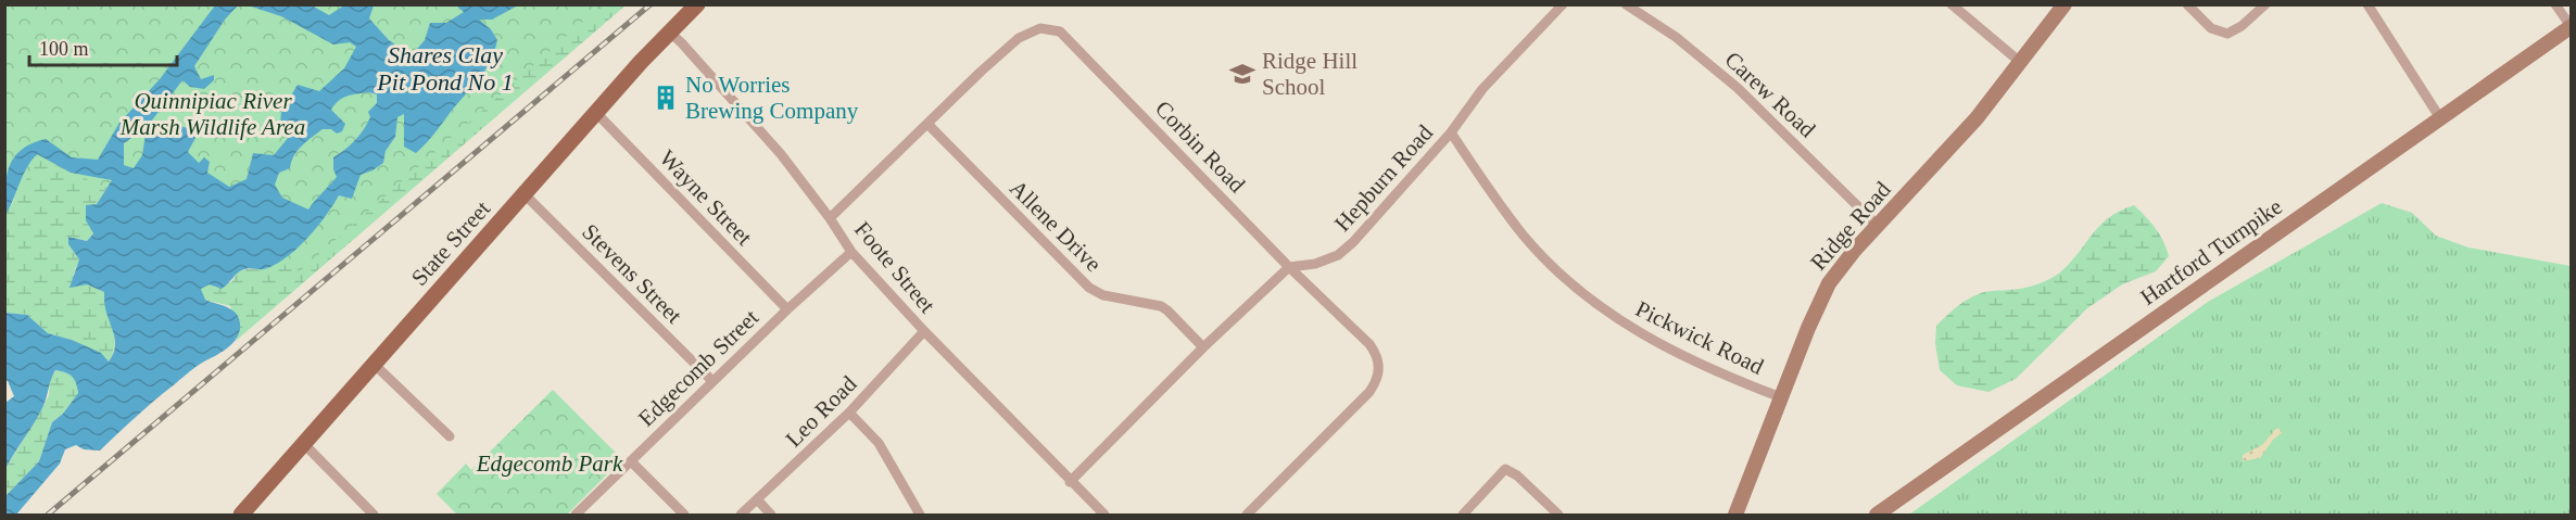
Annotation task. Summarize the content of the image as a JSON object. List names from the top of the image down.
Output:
{
  "streets": {
    "main road": ["Ridge Road", "State Street", "Hartford Turnpike"],
    "street": [
      "Carew Road",
      "Corbin Road",
      "Hepburn Road",
      "Wayne Street",
      "Allene Drive",
      "Foote Street",
      "Stevens Street",
      "Pickwick Road",
      "Edgecomb Street",
      "Leo Road"
    ]
  },
  "crossings": [
    ["Carew Road", "Ridge Road"],
    ["Corbin Road", "Hepburn Road"],
    ["Corbin Road", "Allene Drive"],
    ["Corbin Road", "Foote Street"],
    ["Hepburn Road", "Pickwick Road"],
    ["Wayne Street", "State Street"],
    ["Wayne Street", "Edgecomb Street"],
    ["Ridge Road", "Pickwick Road"],
    ["State Street", "Foote Street"],
    ["State Street", "Stevens Street"],
    ["Foote Street", "Edgecomb Street"],
    ["Foote Street", "Leo Road"],
    ["Stevens Street", "Edgecomb Street"]
  ],
  "water": ["Shares Clay Pit Pond No 1"],
  "parks": ["Quinnipiac River Marsh Wildlife Area", "Edgecomb Park"],
  "places": {
    "school or university": ["Ridge Hill School"],
    "building": ["No Worries Brewing Company"]
  },
  "scale_bar": "100 m"
}
